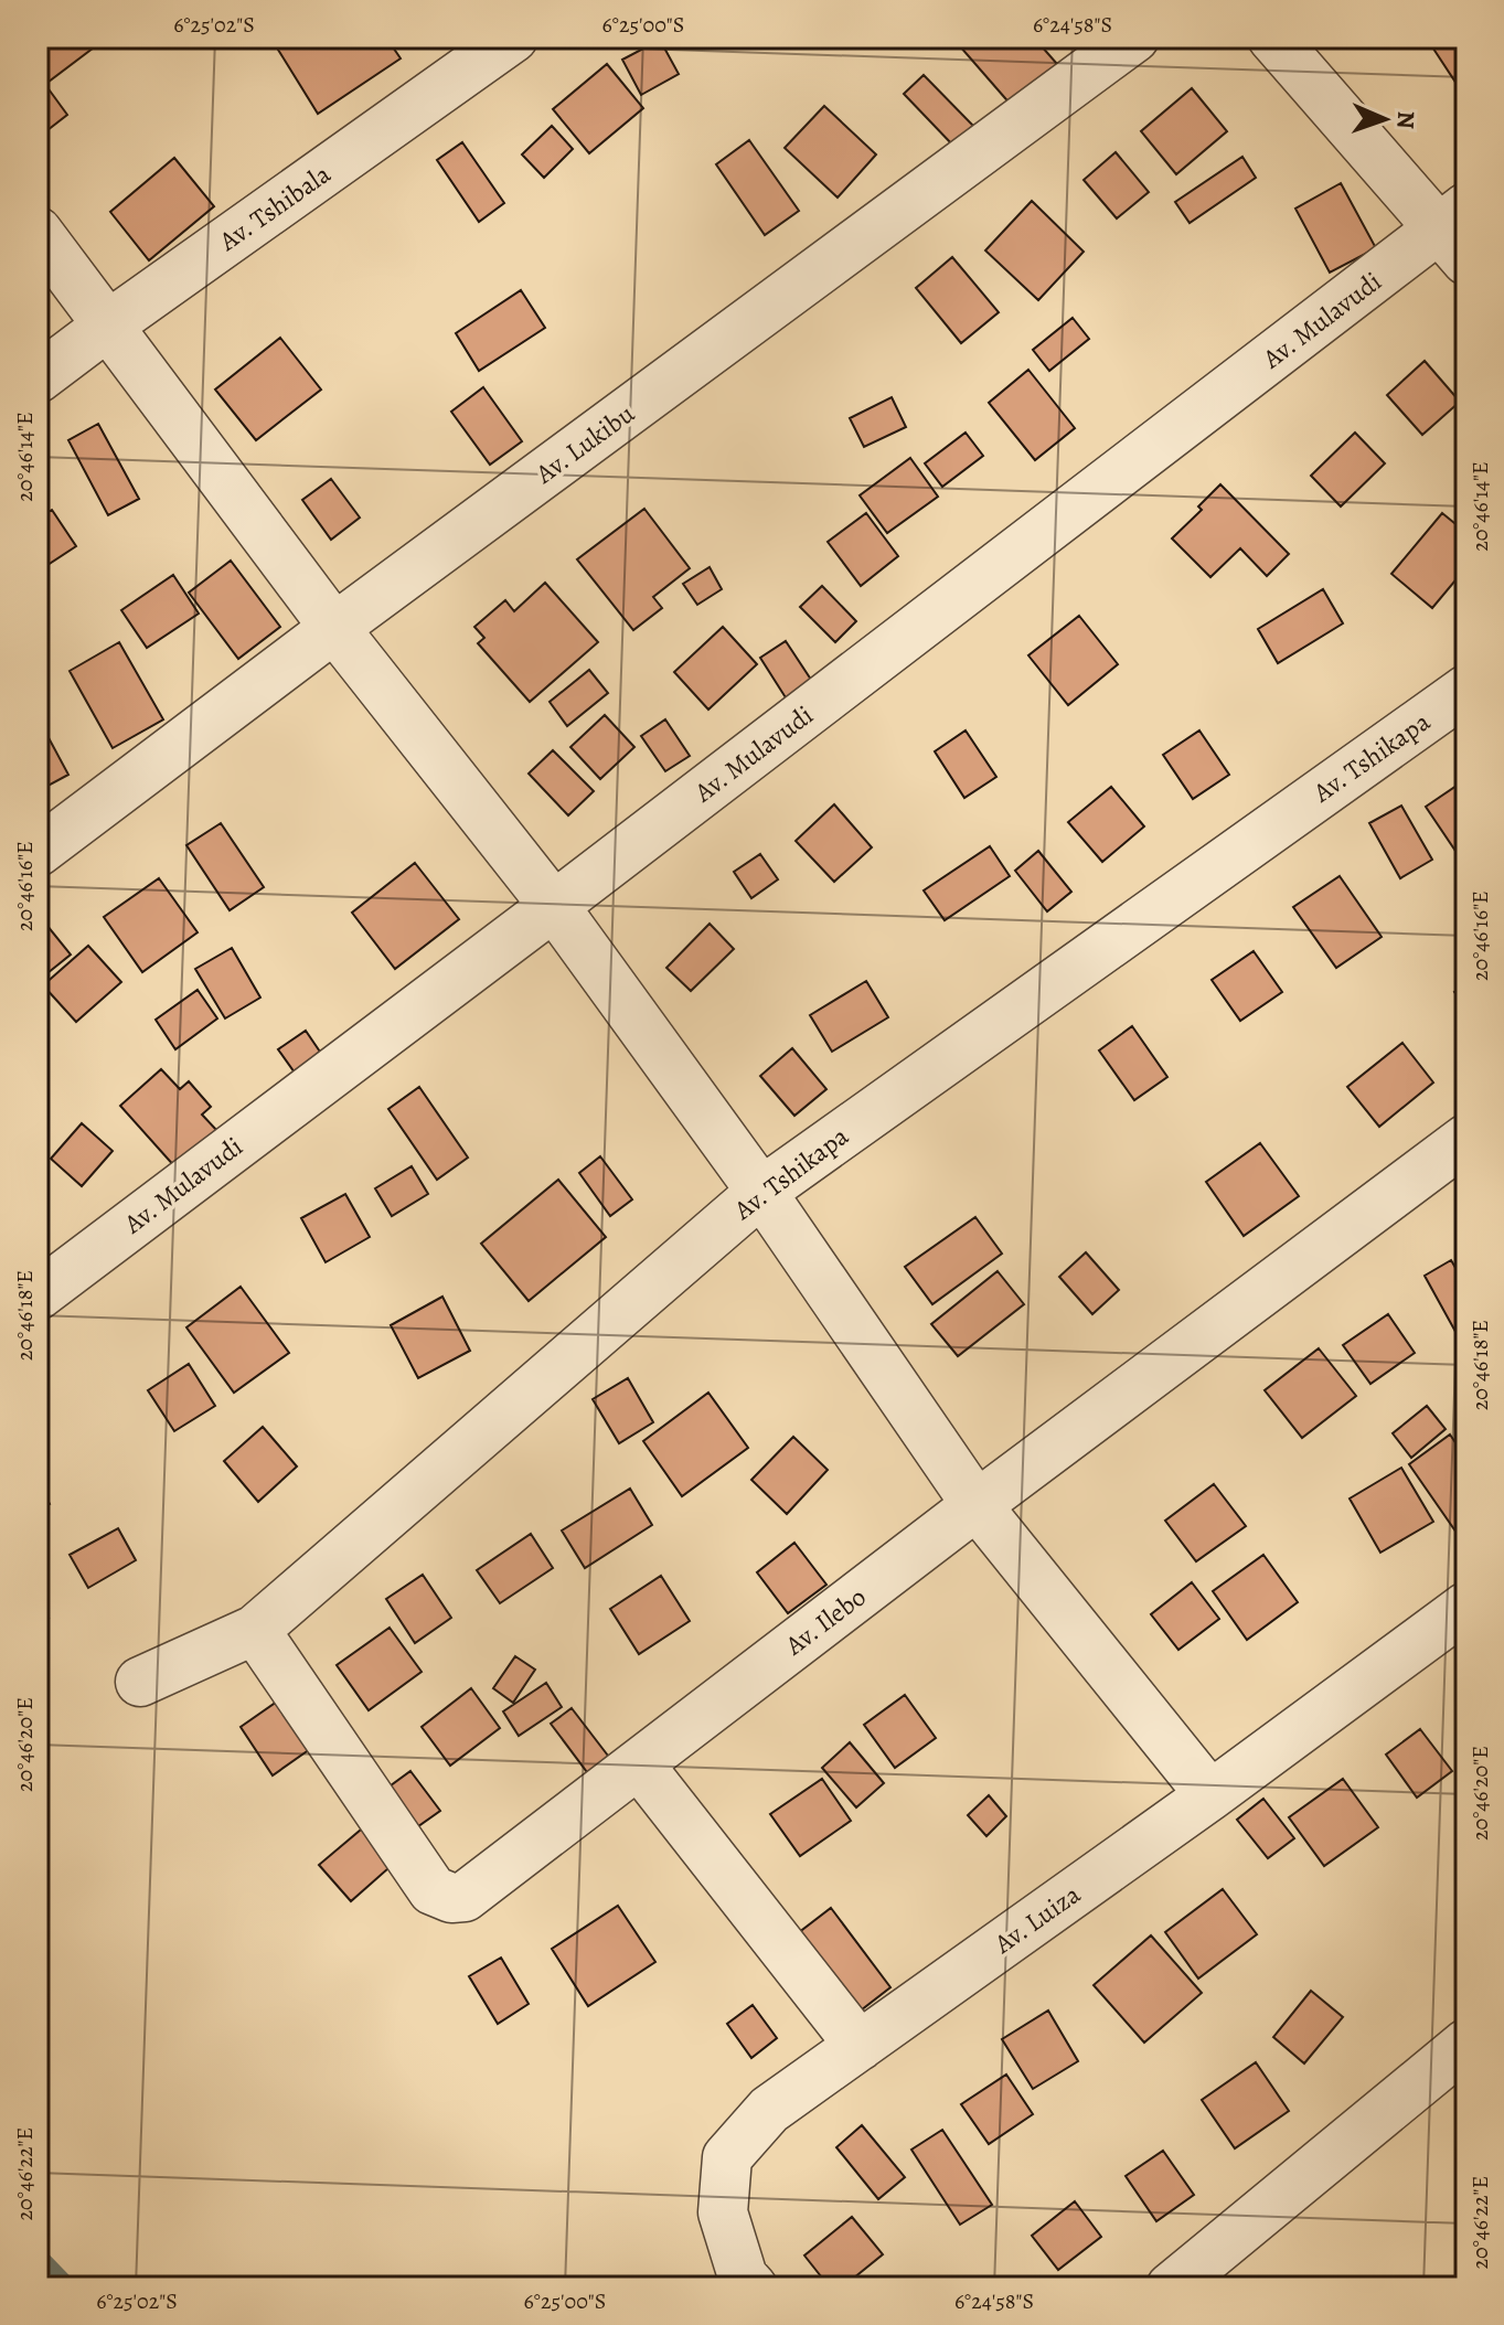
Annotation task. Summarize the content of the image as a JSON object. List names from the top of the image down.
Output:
{
  "streets": {
    "street": [
      "Av. Tshibala",
      "Av. Mulavudi",
      "Av. Lukibu",
      "Av. Tshikapa",
      "Av. Ilebo",
      "Av. Luiza"
    ]
  },
  "crossings": [
    ["Av. Tshikapa", "Av. Ilebo"]
  ],
  "north": "right",
  "coordinates": [
    "6°25'02\"S",
    "6°25'00\"S",
    "6°24'58\"S",
    "20°46'14\"E",
    "20°46'16\"E",
    "20°46'18\"E",
    "20°46'20\"E",
    "20°46'22\"E"
  ]
}
